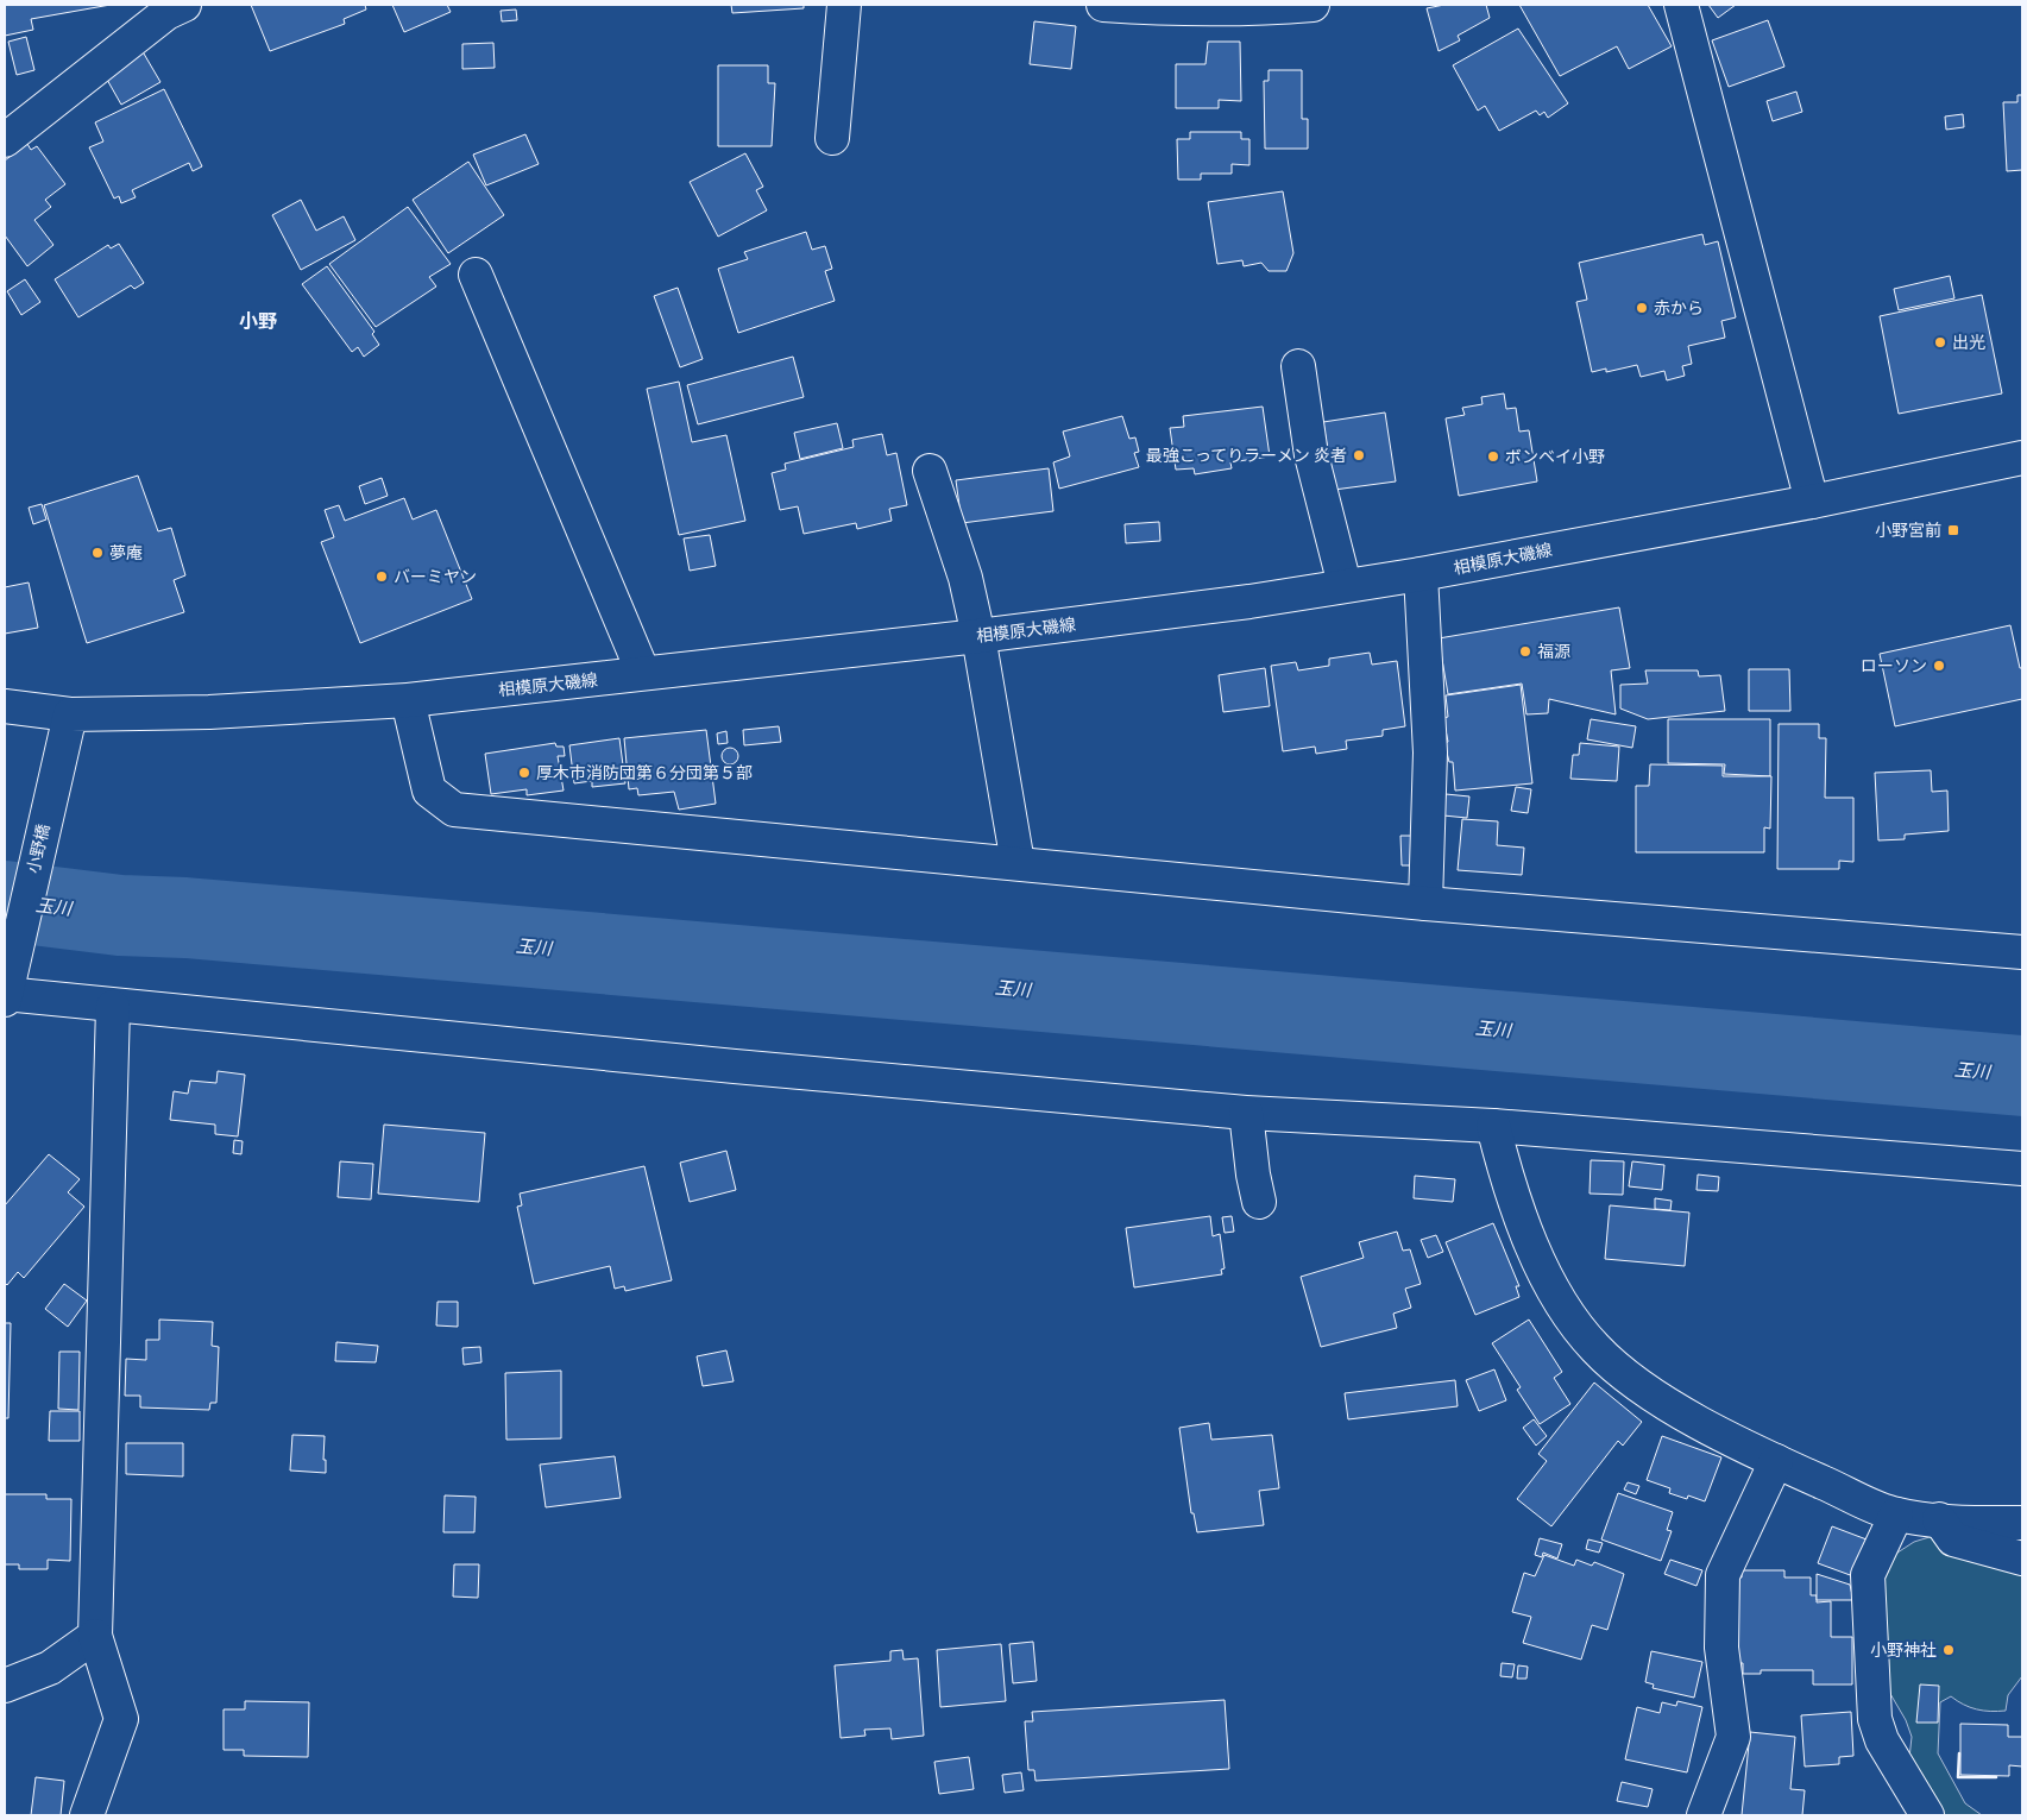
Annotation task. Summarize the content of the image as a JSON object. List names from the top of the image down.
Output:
{
  "streets": {
    "street": ["相模原大磯線", "小野橋"]
  },
  "crossings": [
    ["相模原大磯線", "小野橋"]
  ],
  "districts": ["小野"],
  "water": ["玉川"],
  "places": {
    "other": [
      "赤から",
      "出光",
      "最強こってりラーメン 炎者",
      "ボンベイ小野",
      "夢庵",
      "バーミヤン",
      "福源",
      "ローソン",
      "厚木市消防団第６分団第５部",
      "小野神社"
    ],
    "transit": ["小野宮前"]
  }
}
